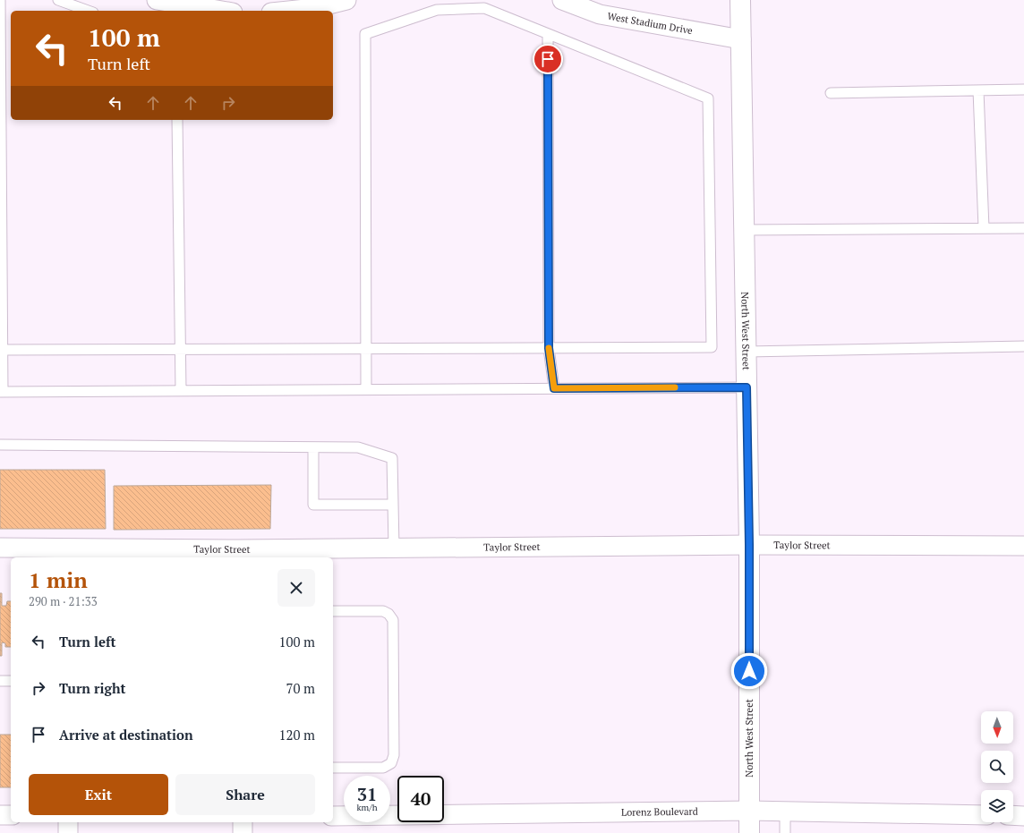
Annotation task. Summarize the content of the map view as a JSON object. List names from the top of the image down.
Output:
{
  "streets": {
    "street": [
      "West Stadium Drive",
      "North West Street",
      "Taylor Street",
      "Lorenz Boulevard"
    ]
  },
  "crossings": [
    ["West Stadium Drive", "North West Street"],
    ["North West Street", "Taylor Street"],
    ["North West Street", "Lorenz Boulevard"]
  ],
  "north": "bottom",
  "page": {
    "turn": ["100 m", "Turn left"],
    "heading": ["1 min", "290 m · 21:33"],
    "list": [
      {
        "name": "Turn left",
        "value": "100 m"
      },
      {
        "name": "Turn right",
        "value": "70 m"
      },
      {
        "name": "Arrive at destination",
        "value": "120 m"
      }
    ],
    "buttons": ["Exit", "Share"],
    "speed": "31 km/h",
    "limit": "40"
  }
}
